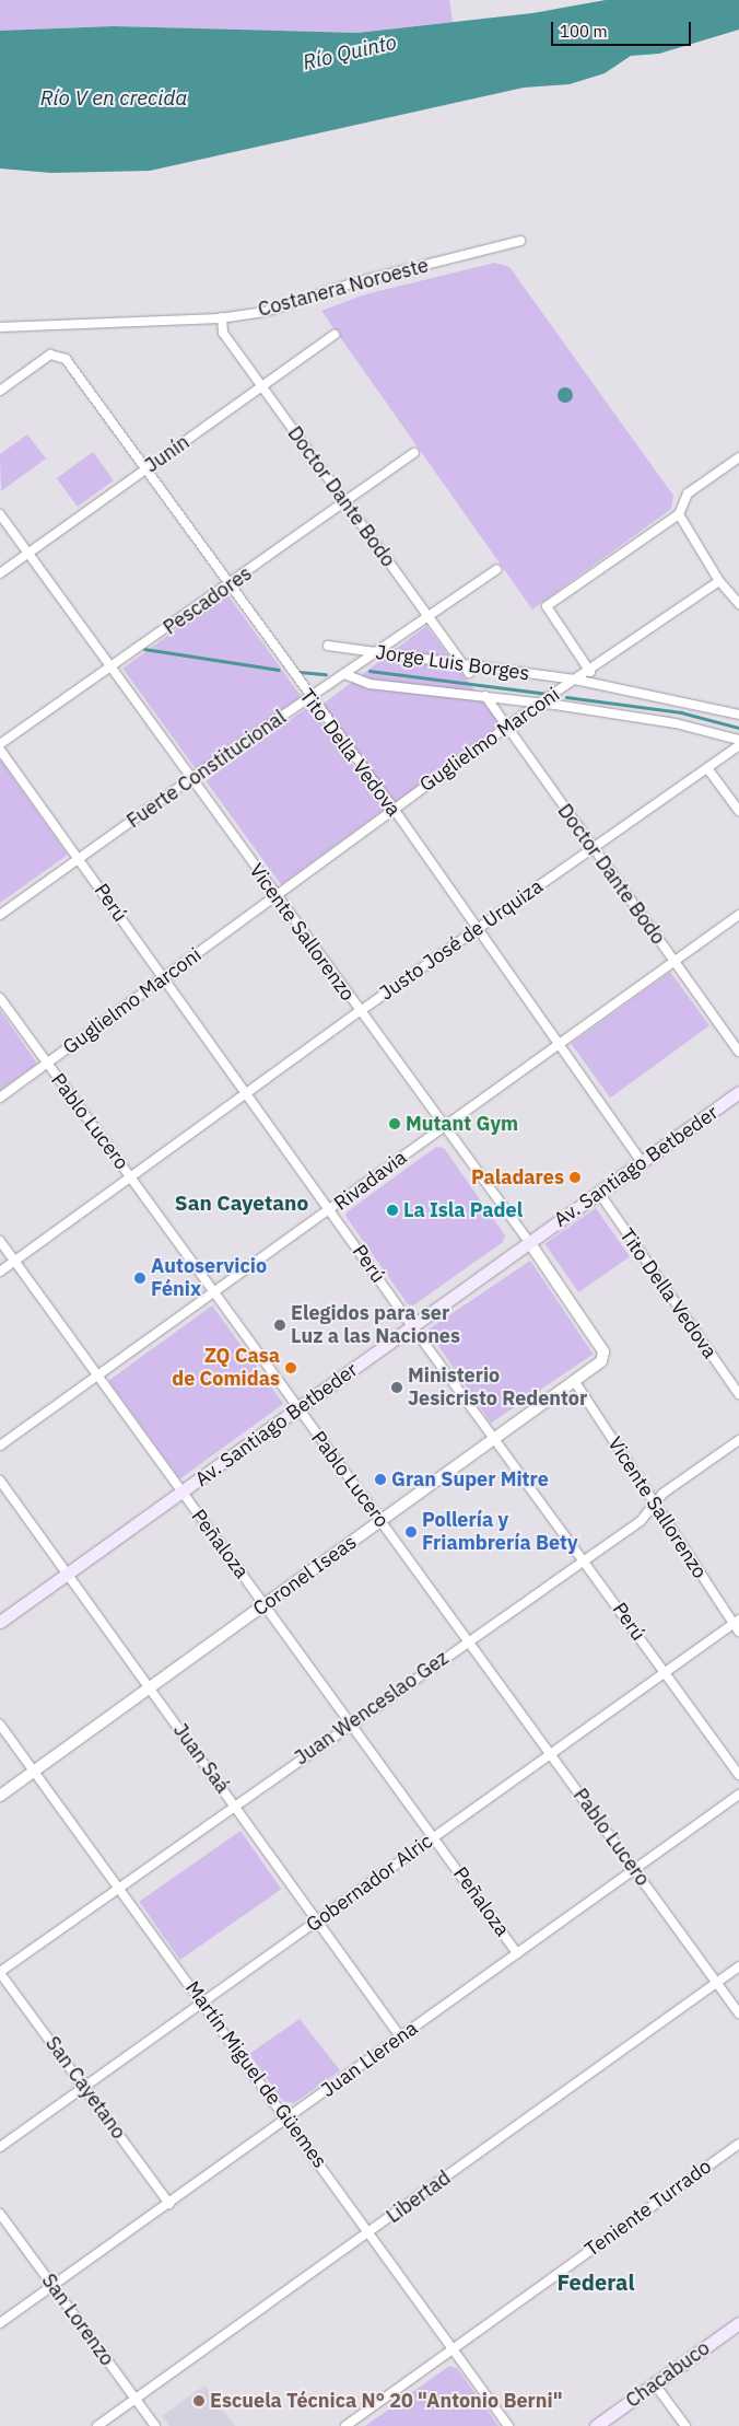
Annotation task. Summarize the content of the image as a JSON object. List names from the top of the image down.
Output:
{
  "streets": {
    "main road": ["Av. Santiago Betbeder", "Chacabuco"],
    "street": [
      "Costanera Noroeste",
      "Junín",
      "Doctor Dante Bodo",
      "Pescadores",
      "Jorge Luis Borges",
      "Guglielmo Marconi",
      "Tito Della Vedova",
      "Fuerte Constitucional",
      "Perú",
      "Vicente Sallorenzo",
      "Justo José de Urquiza",
      "Pablo Lucero",
      "Rivadavia",
      "Peñaloza",
      "Coronel Iseas",
      "Juan Wenceslao Gez",
      "Juan Saá",
      "Gobernador Alric",
      "Juan Llerena",
      "Martín Miguel de Güemes",
      "San Cayetano",
      "Libertad",
      "Teniente Turrado",
      "San Lorenzo"
    ]
  },
  "crossings": [
    ["Costanera Noroeste", "Doctor Dante Bodo"],
    ["Junín", "Doctor Dante Bodo"],
    ["Junín", "Tito Della Vedova"],
    ["Junín", "Vicente Sallorenzo"],
    ["Doctor Dante Bodo", "Pescadores"],
    ["Doctor Dante Bodo", "Jorge Luis Borges"],
    ["Doctor Dante Bodo", "Guglielmo Marconi"],
    ["Doctor Dante Bodo", "Fuerte Constitucional"],
    ["Doctor Dante Bodo", "Justo José de Urquiza"],
    ["Doctor Dante Bodo", "Rivadavia"],
    ["Pescadores", "Tito Della Vedova"],
    ["Pescadores", "Vicente Sallorenzo"],
    ["Jorge Luis Borges", "Guglielmo Marconi"],
    ["Jorge Luis Borges", "Fuerte Constitucional"],
    ["Guglielmo Marconi", "Tito Della Vedova"],
    ["Guglielmo Marconi", "Perú"],
    ["Guglielmo Marconi", "Vicente Sallorenzo"],
    ["Guglielmo Marconi", "Pablo Lucero"],
    ["Tito Della Vedova", "Fuerte Constitucional"],
    ["Tito Della Vedova", "Justo José de Urquiza"],
    ["Tito Della Vedova", "Av. Santiago Betbeder"],
    ["Tito Della Vedova", "Rivadavia"],
    ["Fuerte Constitucional", "Perú"],
    ["Fuerte Constitucional", "Vicente Sallorenzo"],
    ["Perú", "Justo José de Urquiza"],
    ["Perú", "Av. Santiago Betbeder"],
    ["Perú", "Rivadavia"],
    ["Perú", "Coronel Iseas"],
    ["Perú", "Juan Wenceslao Gez"],
    ["Perú", "Gobernador Alric"],
    ["Vicente Sallorenzo", "Justo José de Urquiza"],
    ["Vicente Sallorenzo", "Av. Santiago Betbeder"],
    ["Vicente Sallorenzo", "Rivadavia"],
    ["Vicente Sallorenzo", "Coronel Iseas"],
    ["Vicente Sallorenzo", "Juan Wenceslao Gez"],
    ["Vicente Sallorenzo", "Gobernador Alric"],
    ["Justo José de Urquiza", "Pablo Lucero"],
    ["Justo José de Urquiza", "Peñaloza"],
    ["Pablo Lucero", "Av. Santiago Betbeder"],
    ["Pablo Lucero", "Rivadavia"],
    ["Pablo Lucero", "Coronel Iseas"],
    ["Pablo Lucero", "Juan Wenceslao Gez"],
    ["Pablo Lucero", "Gobernador Alric"],
    ["Pablo Lucero", "Juan Llerena"],
    ["Pablo Lucero", "Libertad"],
    ["Av. Santiago Betbeder", "Peñaloza"],
    ["Av. Santiago Betbeder", "Juan Saá"],
    ["Rivadavia", "Peñaloza"],
    ["Peñaloza", "Coronel Iseas"],
    ["Peñaloza", "Juan Wenceslao Gez"],
    ["Peñaloza", "Gobernador Alric"],
    ["Peñaloza", "Juan Llerena"],
    ["Coronel Iseas", "Juan Saá"],
    ["Coronel Iseas", "Martín Miguel de Güemes"],
    ["Juan Wenceslao Gez", "Juan Saá"],
    ["Juan Wenceslao Gez", "Martín Miguel de Güemes"],
    ["Juan Wenceslao Gez", "San Cayetano"],
    ["Juan Saá", "Gobernador Alric"],
    ["Juan Saá", "Juan Llerena"],
    ["Gobernador Alric", "Martín Miguel de Güemes"],
    ["Gobernador Alric", "San Cayetano"],
    ["Juan Llerena", "Martín Miguel de Güemes"],
    ["Juan Llerena", "San Cayetano"],
    ["Juan Llerena", "San Lorenzo"],
    ["Martín Miguel de Güemes", "Libertad"],
    ["Martín Miguel de Güemes", "Teniente Turrado"],
    ["Libertad", "San Lorenzo"]
  ],
  "districts": ["San Cayetano", "Federal"],
  "water": ["Río Quinto", "Río V en crecida"],
  "places": [
    "Mutant Gym",
    "Paladares",
    "La Isla Padel",
    "Autoservicio Fénix",
    "Elegidos para ser Luz a las Naciones",
    "ZQ Casa de Comidas",
    "Ministerio Jesicristo Redentor",
    "Gran Super Mitre",
    "Pollería y Friambrería Bety",
    "Escuela Técnica N° 20 \"Antonio Berni\""
  ],
  "scale_bar": "100 m"
}
